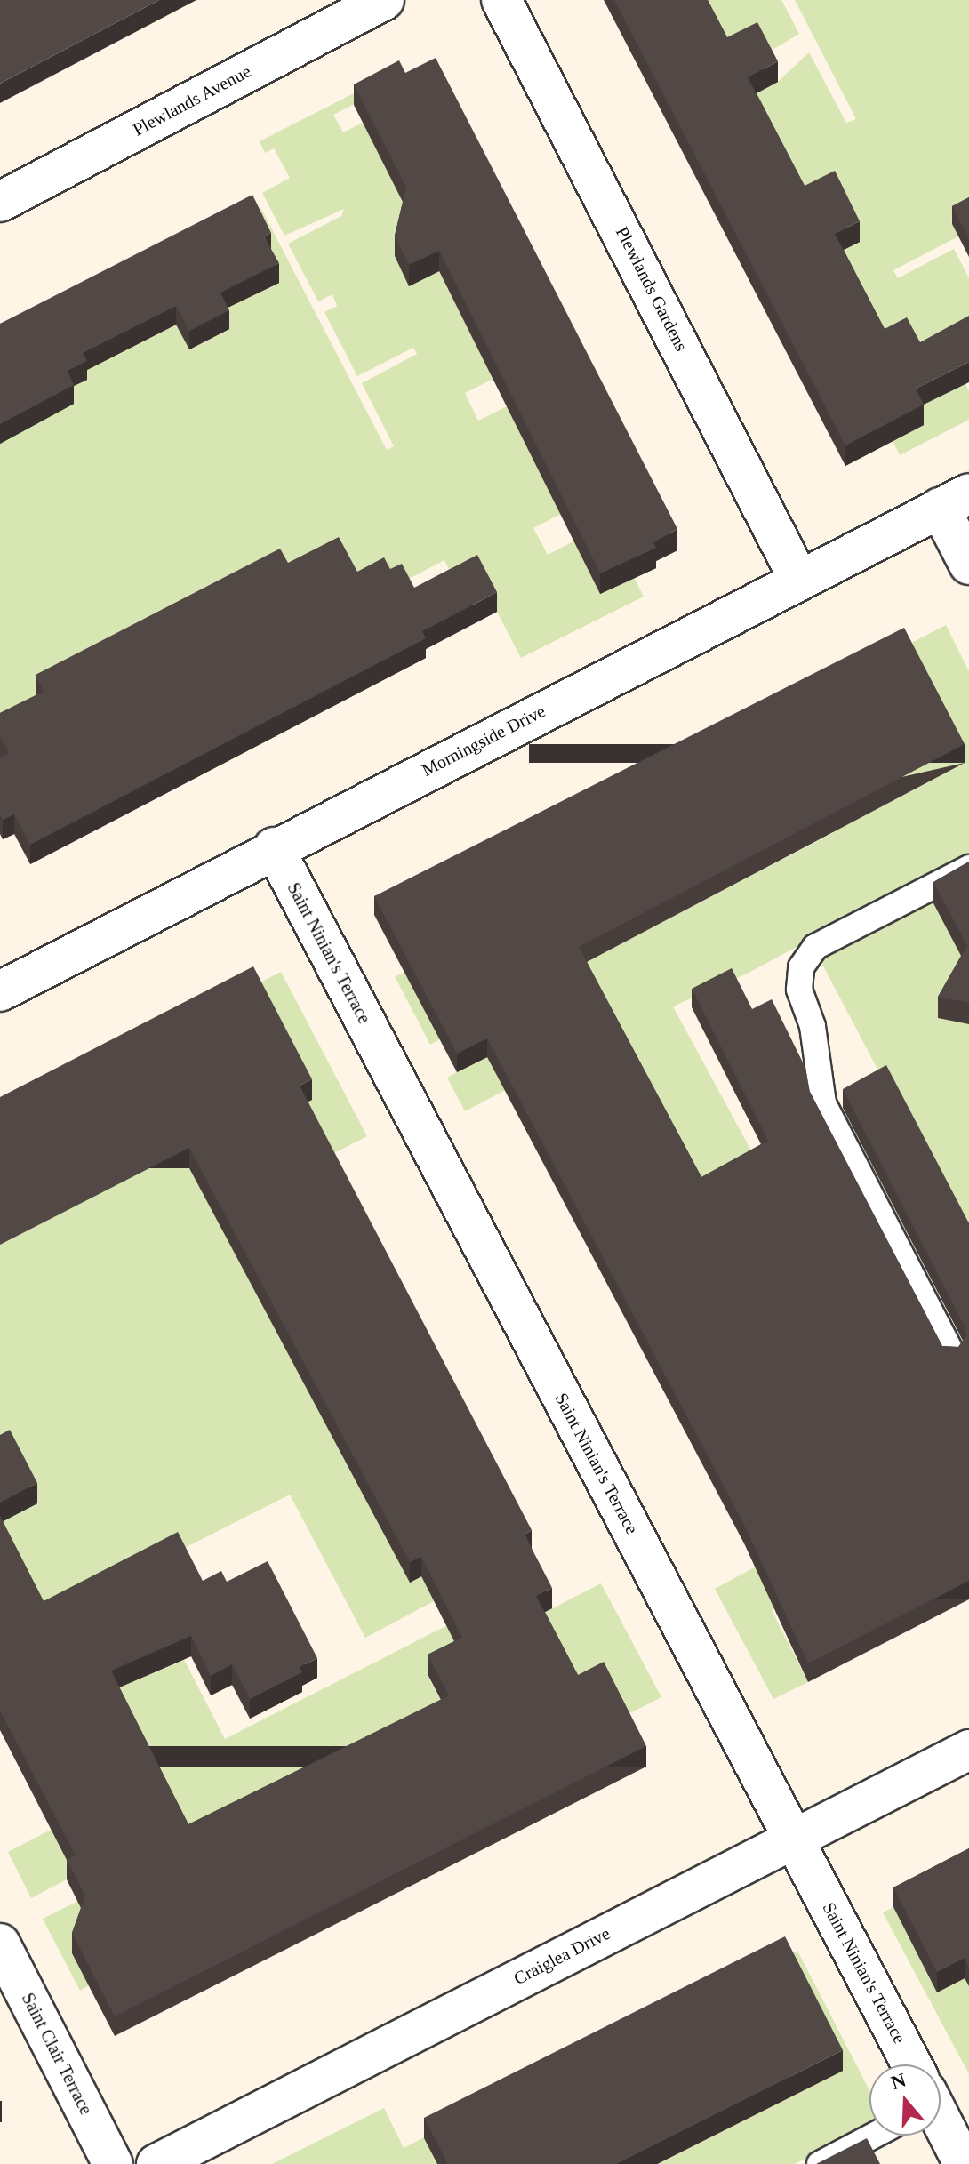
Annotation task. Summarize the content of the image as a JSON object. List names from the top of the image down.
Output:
{
  "streets": {
    "street": [
      "Plewlands Avenue",
      "Plewlands Gardens",
      "Morningside Drive",
      "Saint Ninian's Terrace",
      "Craiglea Drive",
      "Saint Clair Terrace"
    ]
  },
  "crossings": [
    ["Plewlands Gardens", "Morningside Drive"],
    ["Morningside Drive", "Saint Ninian's Terrace"],
    ["Saint Ninian's Terrace", "Craiglea Drive"]
  ],
  "north": "top"
}
